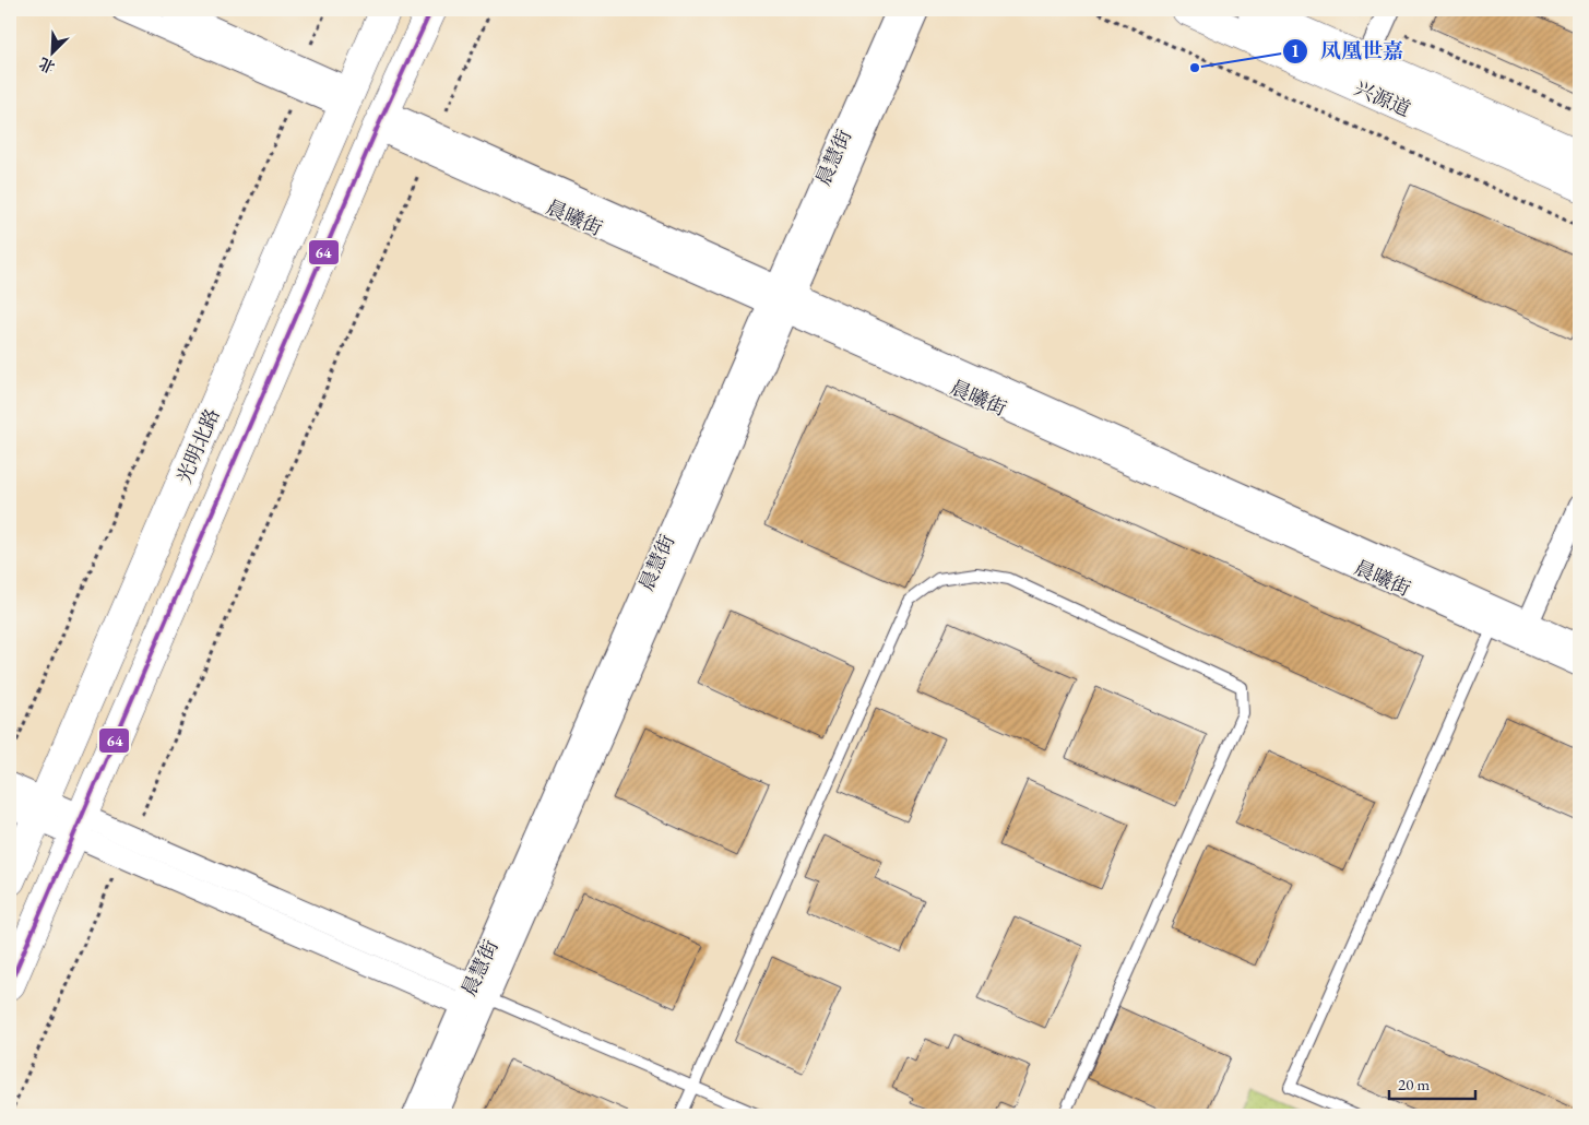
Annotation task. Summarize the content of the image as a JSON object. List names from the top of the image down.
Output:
{
  "streets": {
    "main road": ["兴源道", "光明北路"],
    "street": ["晨慧街", "晨曦街"]
  },
  "crossings": [
    ["晨慧街", "晨曦街"],
    ["晨曦街", "光明北路"]
  ],
  "places": ["凤凰世嘉"],
  "lines": ["transit line 64"],
  "scale_bar": "20 m",
  "north": "bottom left"
}
